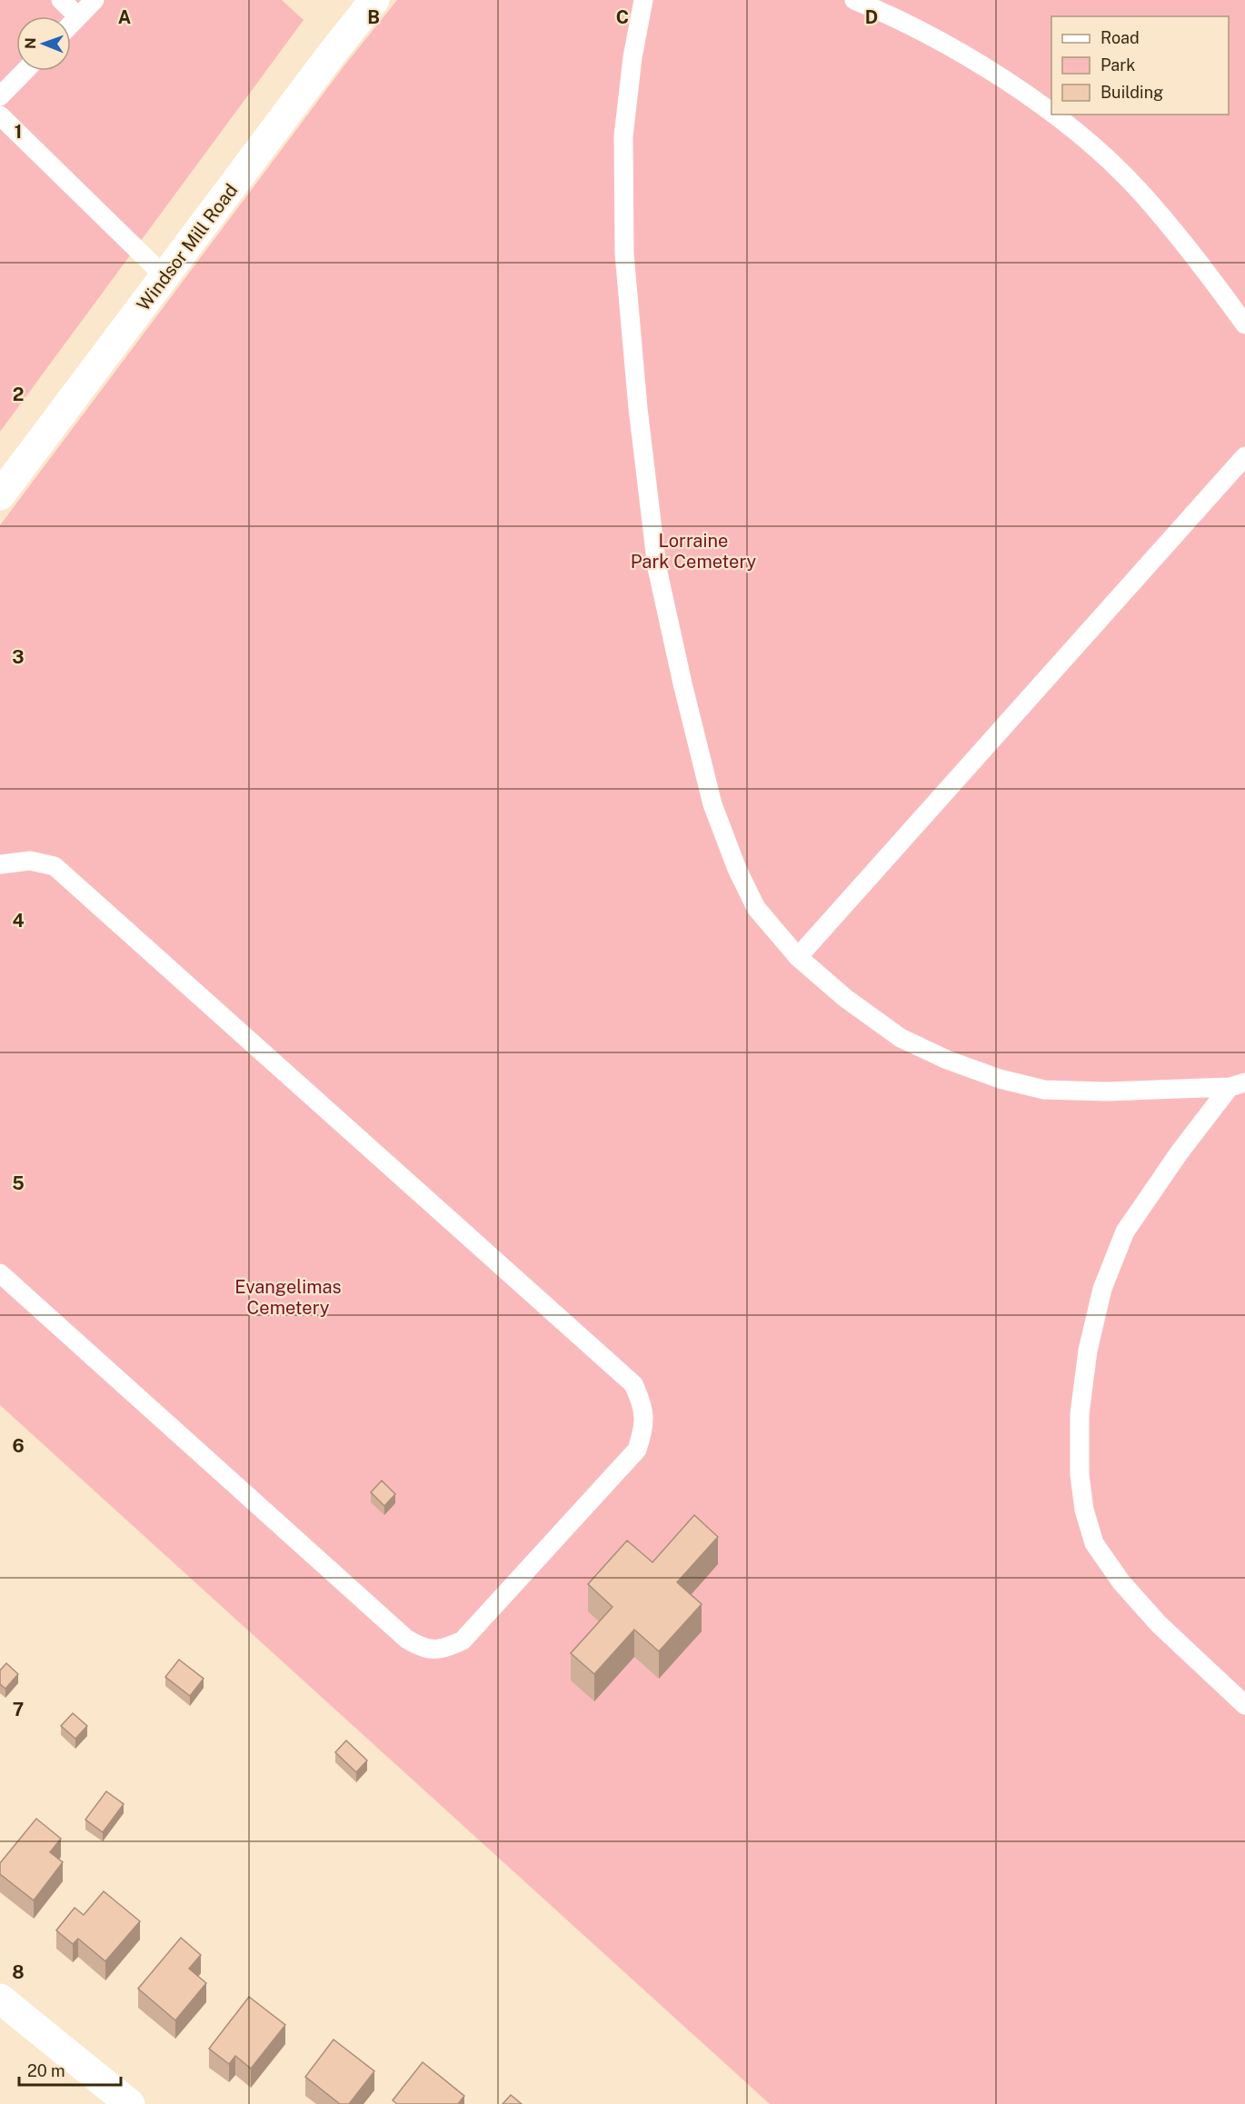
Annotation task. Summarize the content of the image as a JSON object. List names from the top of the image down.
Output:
{
  "streets": {
    "main road": ["Windsor Mill Road"]
  },
  "parks": ["Lorraine Park Cemetery", "Evangelimas Cemetery"],
  "legend": ["Road", "Park", "Building"],
  "scale_bar": "20 m",
  "north": "left",
  "grid": {
    "columns": [
      "A",
      "B",
      "C",
      "D"
    ],
    "rows": [
      "1",
      "2",
      "3",
      "4",
      "5",
      "6",
      "7",
      "8"
    ]
  }
}
